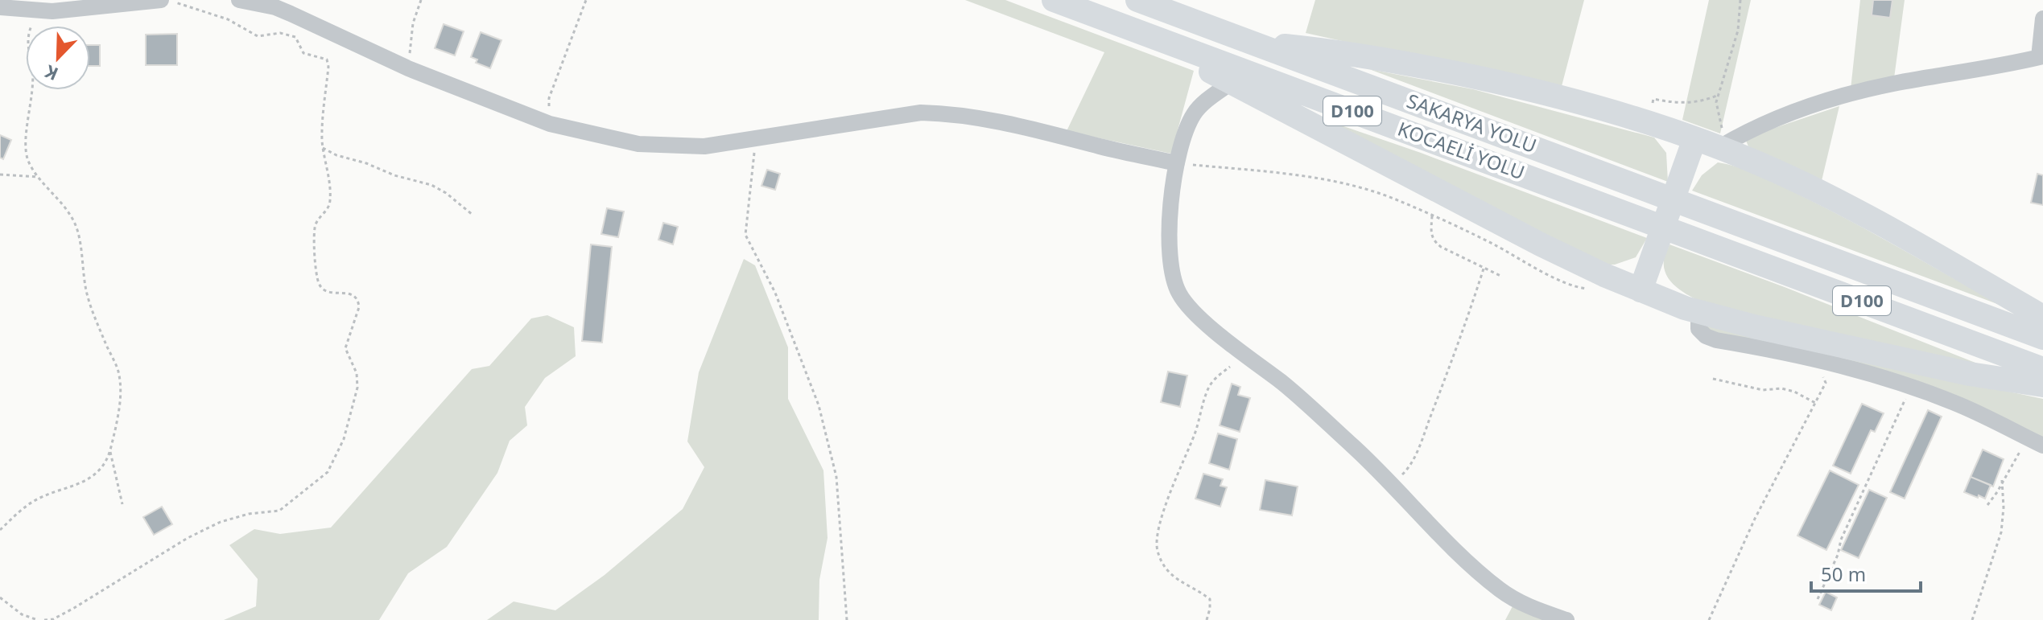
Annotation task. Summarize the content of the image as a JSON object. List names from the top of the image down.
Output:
{
  "streets": {
    "highway": ["D100", "SAKARYA YOLU", "KOCAELİ YOLU"]
  },
  "scale_bar": "50 m",
  "north": "bottom left"
}
